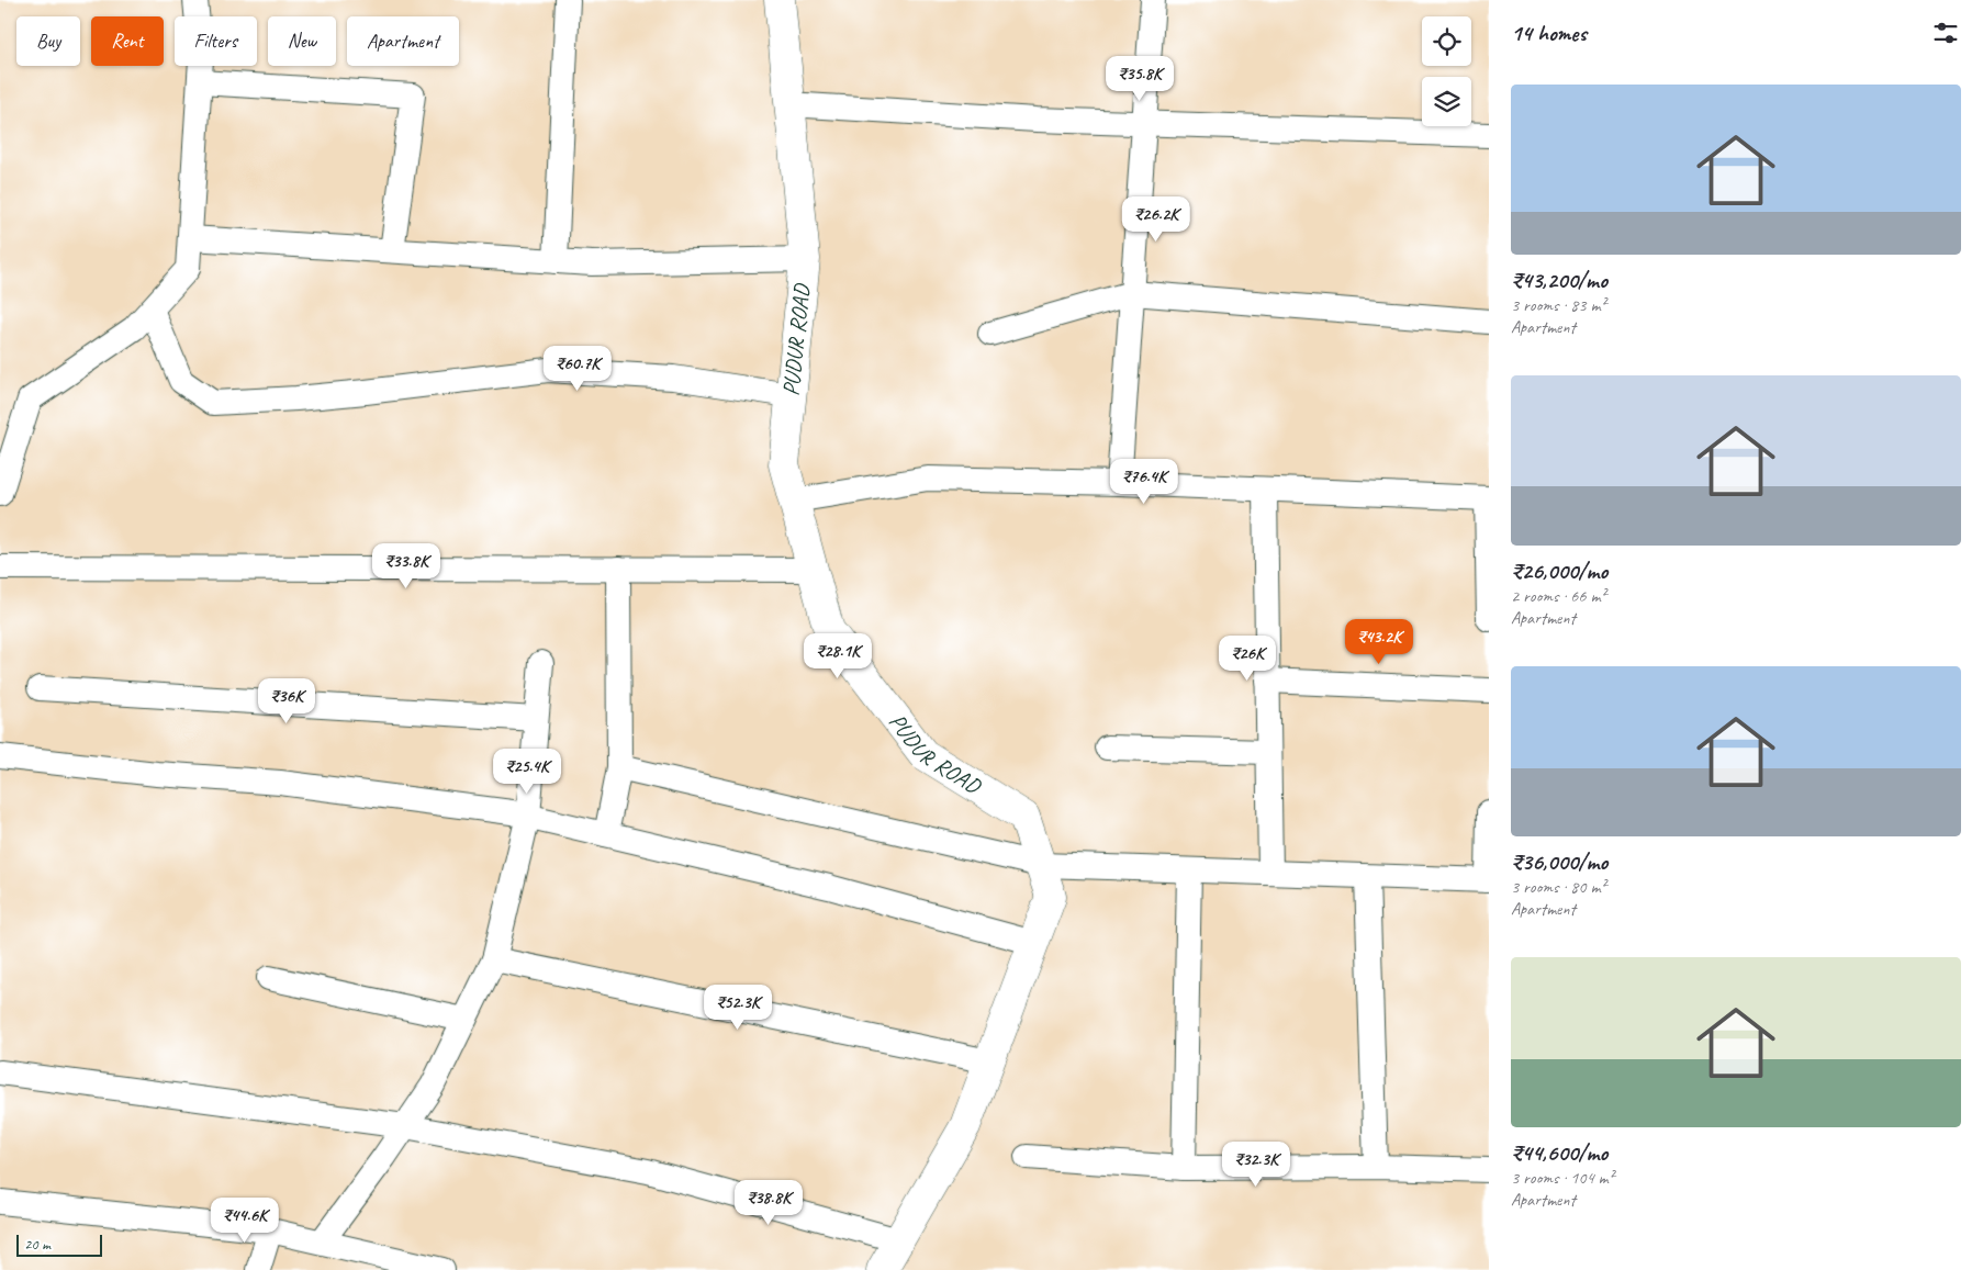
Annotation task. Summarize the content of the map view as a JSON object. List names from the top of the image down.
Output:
{
  "streets": {
    "street": ["PUDUR ROAD"]
  },
  "scale_bar": "20 m",
  "page": {
    "heading": "14 homes",
    "chip": [
      "Buy",
      "Rent",
      "Filters",
      "New",
      "Apartment"
    ],
    "price": [
      "₹35.8K",
      "₹26.2K",
      "₹60.7K",
      "₹76.4K",
      "₹33.8K",
      "₹43.2K",
      "₹28.1K",
      "₹26K",
      "₹36K",
      "₹25.4K",
      "₹52.3K",
      "₹32.3K",
      "₹38.8K",
      "₹44.6K"
    ],
    "list": [
      {
        "name": "₹43,200/mo",
        "note": "3 rooms · 83 m² · Apartment"
      },
      {
        "name": "₹26,000/mo",
        "note": "2 rooms · 66 m² · Apartment"
      },
      {
        "name": "₹36,000/mo",
        "note": "3 rooms · 80 m² · Apartment"
      },
      {
        "name": "₹44,600/mo",
        "note": "3 rooms · 104 m² · Apartment"
      }
    ],
    "scale": "20 m"
  }
}
